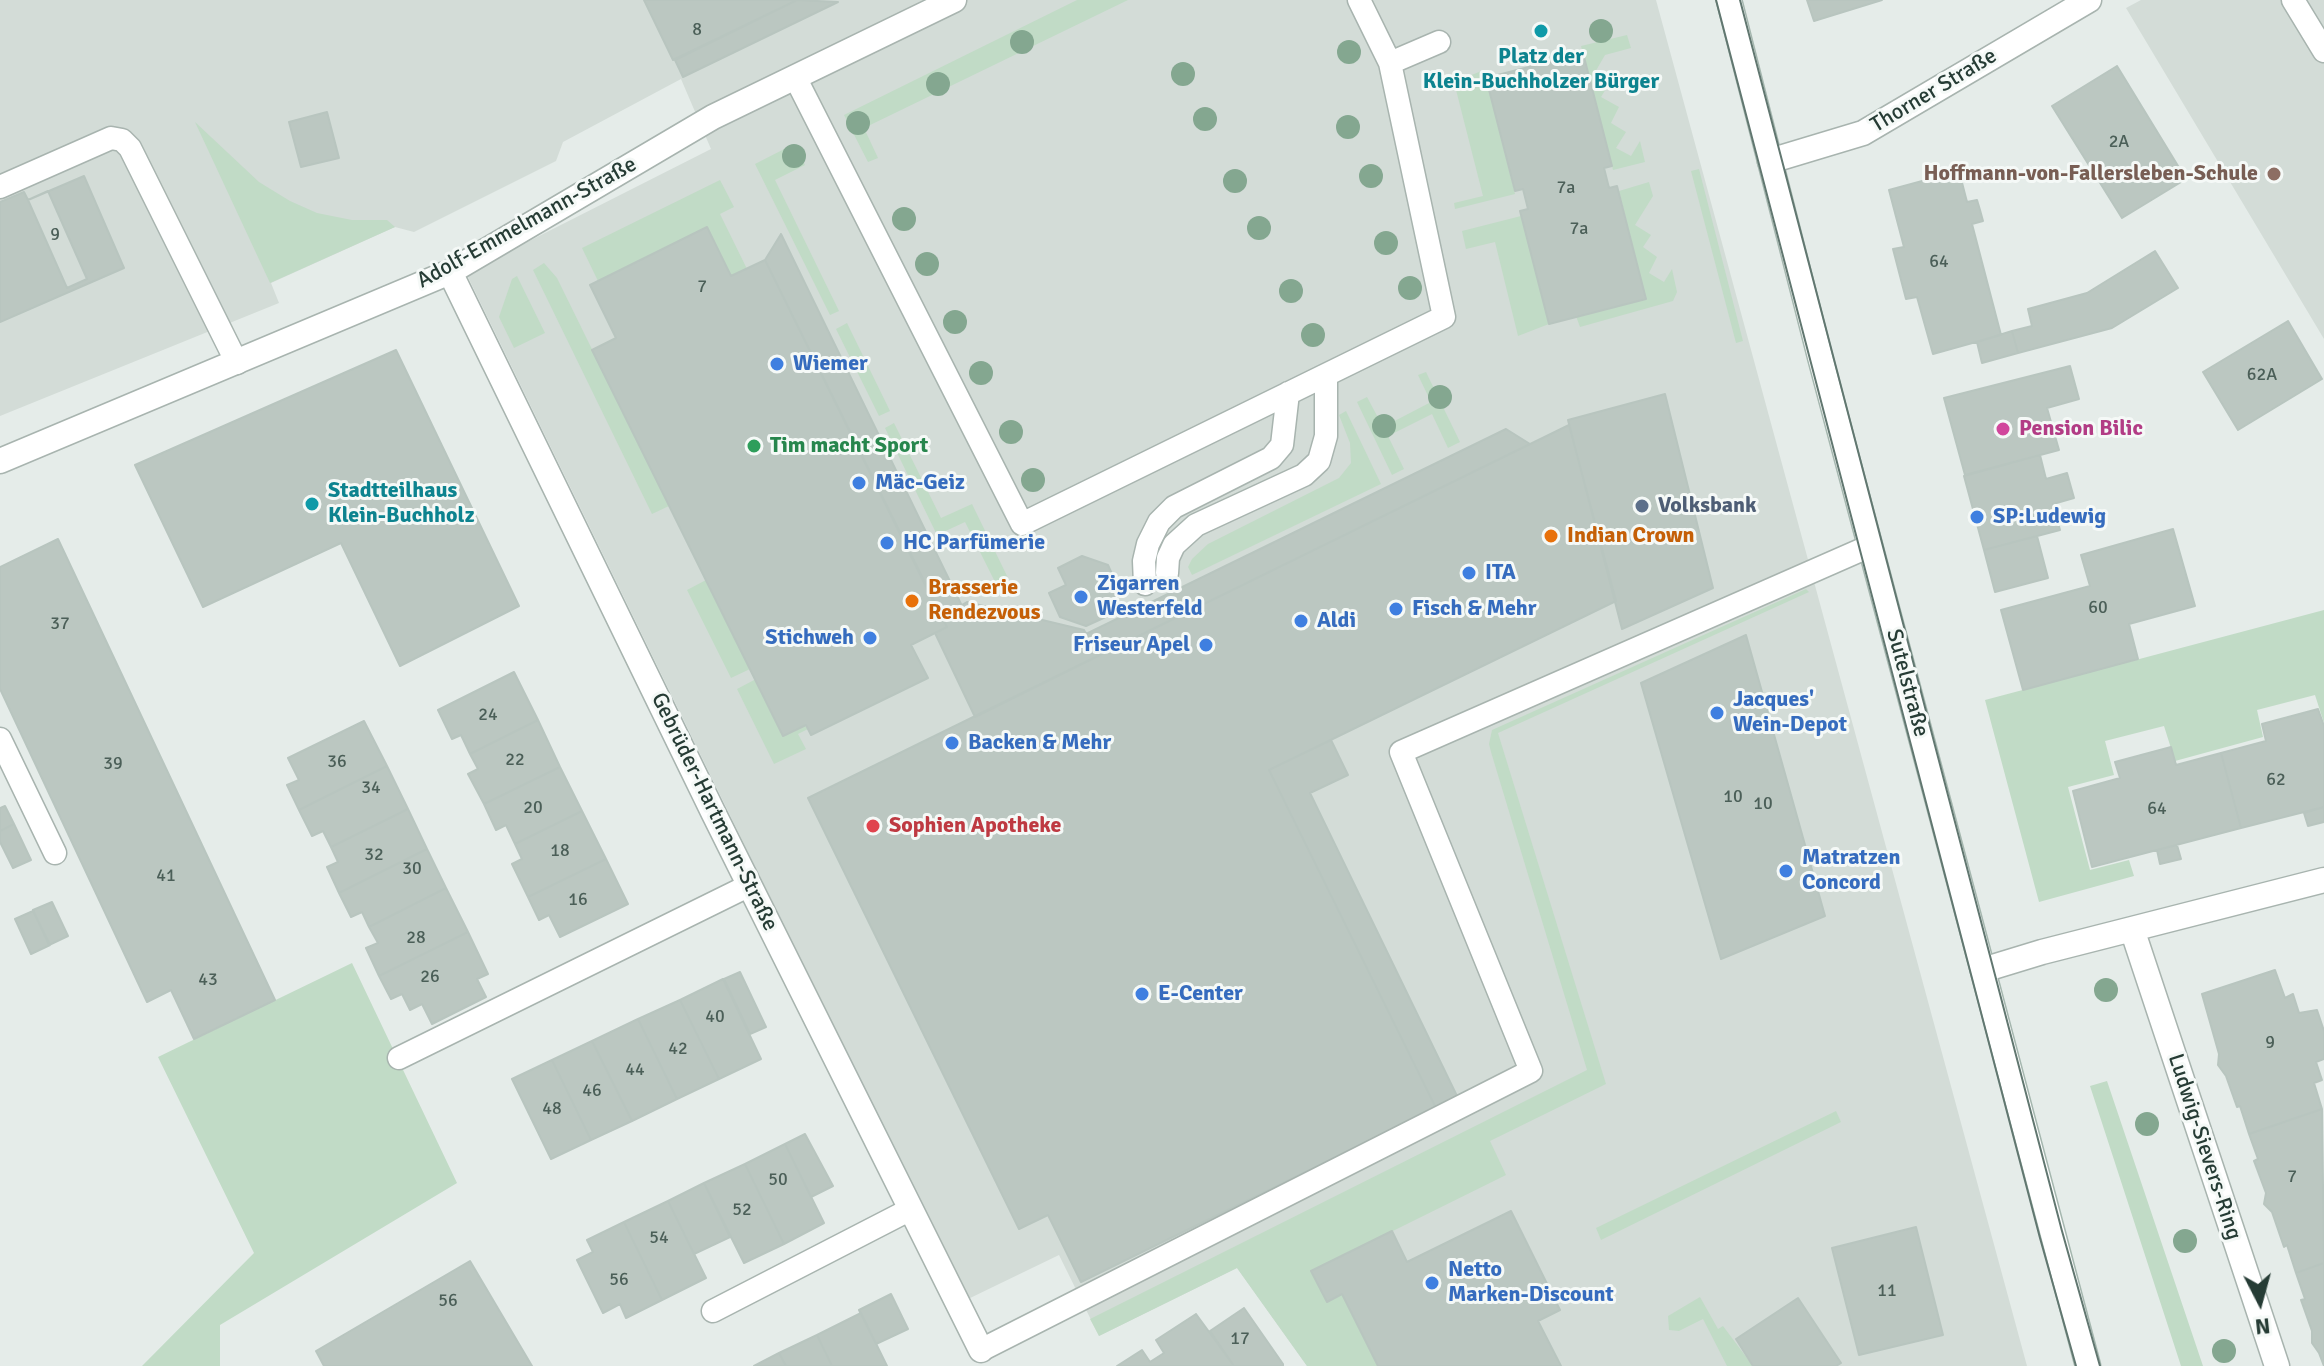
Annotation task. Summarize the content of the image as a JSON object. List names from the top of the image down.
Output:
{
  "streets": {
    "street": [
      "Thorner Straße",
      "Adolf-Emmelmann-Straße",
      "Sutelstraße",
      "Gebrüder-Hartmann-Straße",
      "Ludwig-Sievers-Ring"
    ]
  },
  "crossings": [
    ["Thorner Straße", "Sutelstraße"],
    ["Adolf-Emmelmann-Straße", "Gebrüder-Hartmann-Straße"]
  ],
  "places": [
    "Platz der Klein-Buchholzer Bürger",
    "Hoffmann-von-Fallersleben-Schule",
    "Wiemer",
    "Pension Bilic",
    "Tim macht Sport",
    "Mäc-Geiz",
    "Stadtteilhaus Klein-Buchholz",
    "Volksbank",
    "SP:Ludewig",
    "Indian Crown",
    "HC Parfümerie",
    "ITA",
    "Zigarren Westerfeld",
    "Brasserie Rendezvous",
    "Fisch & Mehr",
    "Aldi",
    "Stichweh",
    "Friseur Apel",
    "Jacques' Wein-Depot",
    "Backen & Mehr",
    "Sophien Apotheke",
    "Matratzen Concord",
    "E-Center",
    "Netto Marken-Discount"
  ],
  "house_numbers": [
    "8",
    "2A",
    "7a",
    "7a",
    "9",
    "64",
    "7",
    "62A",
    "60",
    "37",
    "24",
    "22",
    "36",
    "39",
    "62",
    "34",
    "10",
    "10",
    "20",
    "64",
    "18",
    "32",
    "30",
    "41",
    "16",
    "28",
    "26",
    "43",
    "40",
    "9",
    "42",
    "44",
    "46",
    "48",
    "7",
    "50",
    "52",
    "54",
    "56",
    "11",
    "56",
    "17"
  ],
  "north": "bottom"
}
